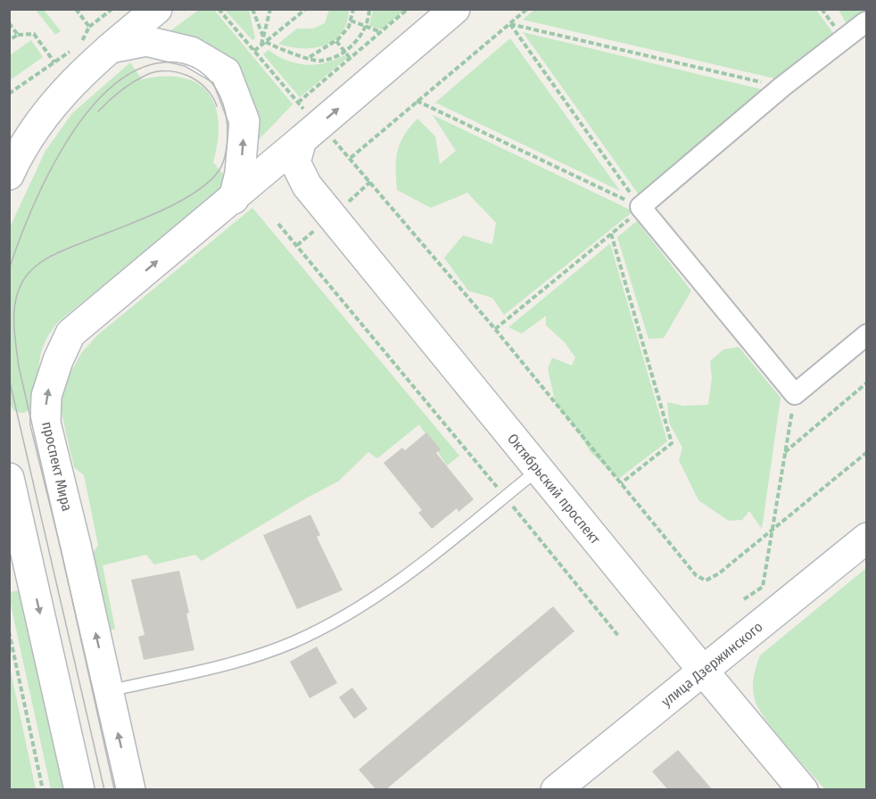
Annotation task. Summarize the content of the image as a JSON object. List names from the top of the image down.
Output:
{
  "streets": {
    "street": ["проспект Мира", "Октябрьский проспект", "улица Дзержинского"]
  },
  "crossings": [
    ["Октябрьский проспект", "улица Дзержинского"]
  ],
  "one_way": ["проспект Мира"]
}
